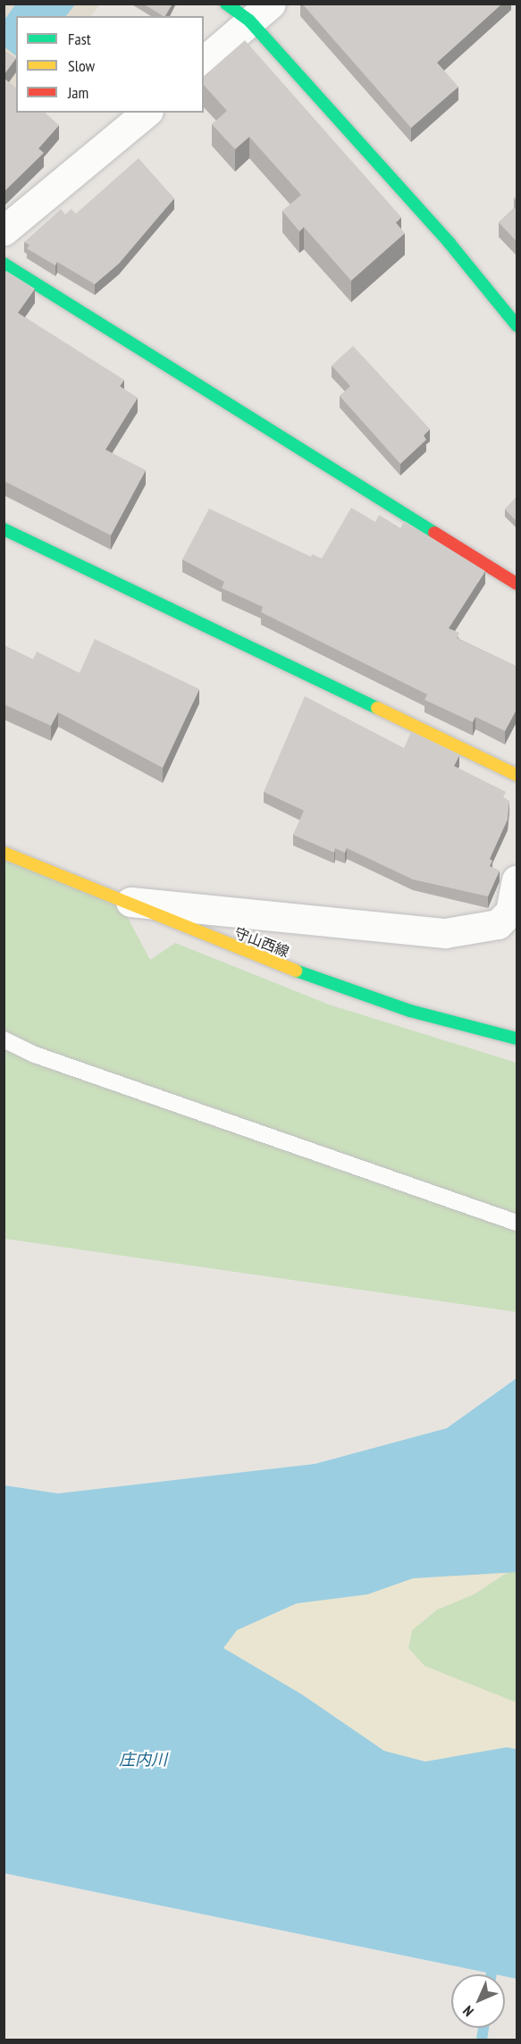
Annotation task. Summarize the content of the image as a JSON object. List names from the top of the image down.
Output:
{
  "streets": {
    "street": ["守山西線"]
  },
  "water": ["庄内川"],
  "legend": ["Fast", "Slow", "Jam"],
  "north": "bottom left"
}
